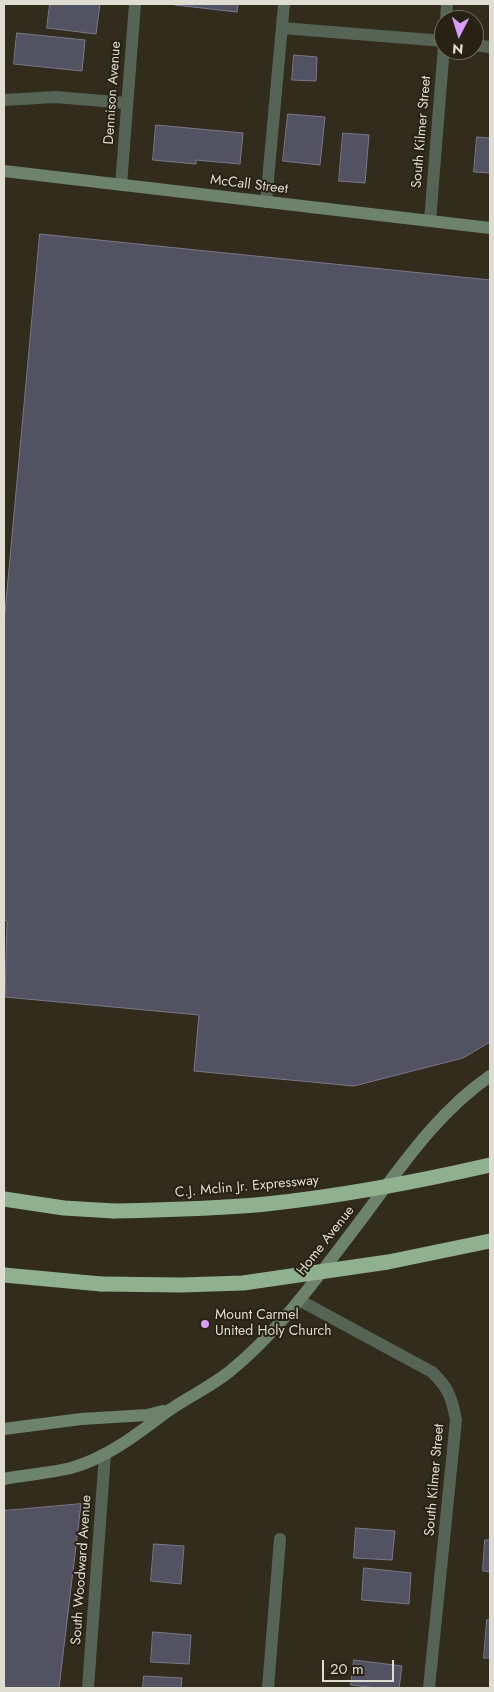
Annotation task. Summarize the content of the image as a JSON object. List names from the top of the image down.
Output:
{
  "streets": {
    "highway": ["C.J. Mclin Jr. Expressway"],
    "street": [
      "Dennison Avenue",
      "South Kilmer Street",
      "McCall Street",
      "Home Avenue",
      "South Woodward Avenue"
    ]
  },
  "crossings": [
    ["Dennison Avenue", "McCall Street"],
    ["South Kilmer Street", "McCall Street"],
    ["South Kilmer Street", "Home Avenue"],
    ["Home Avenue", "South Woodward Avenue"]
  ],
  "places": ["Mount Carmel United Holy Church"],
  "scale_bar": "20 m",
  "north": "bottom"
}
